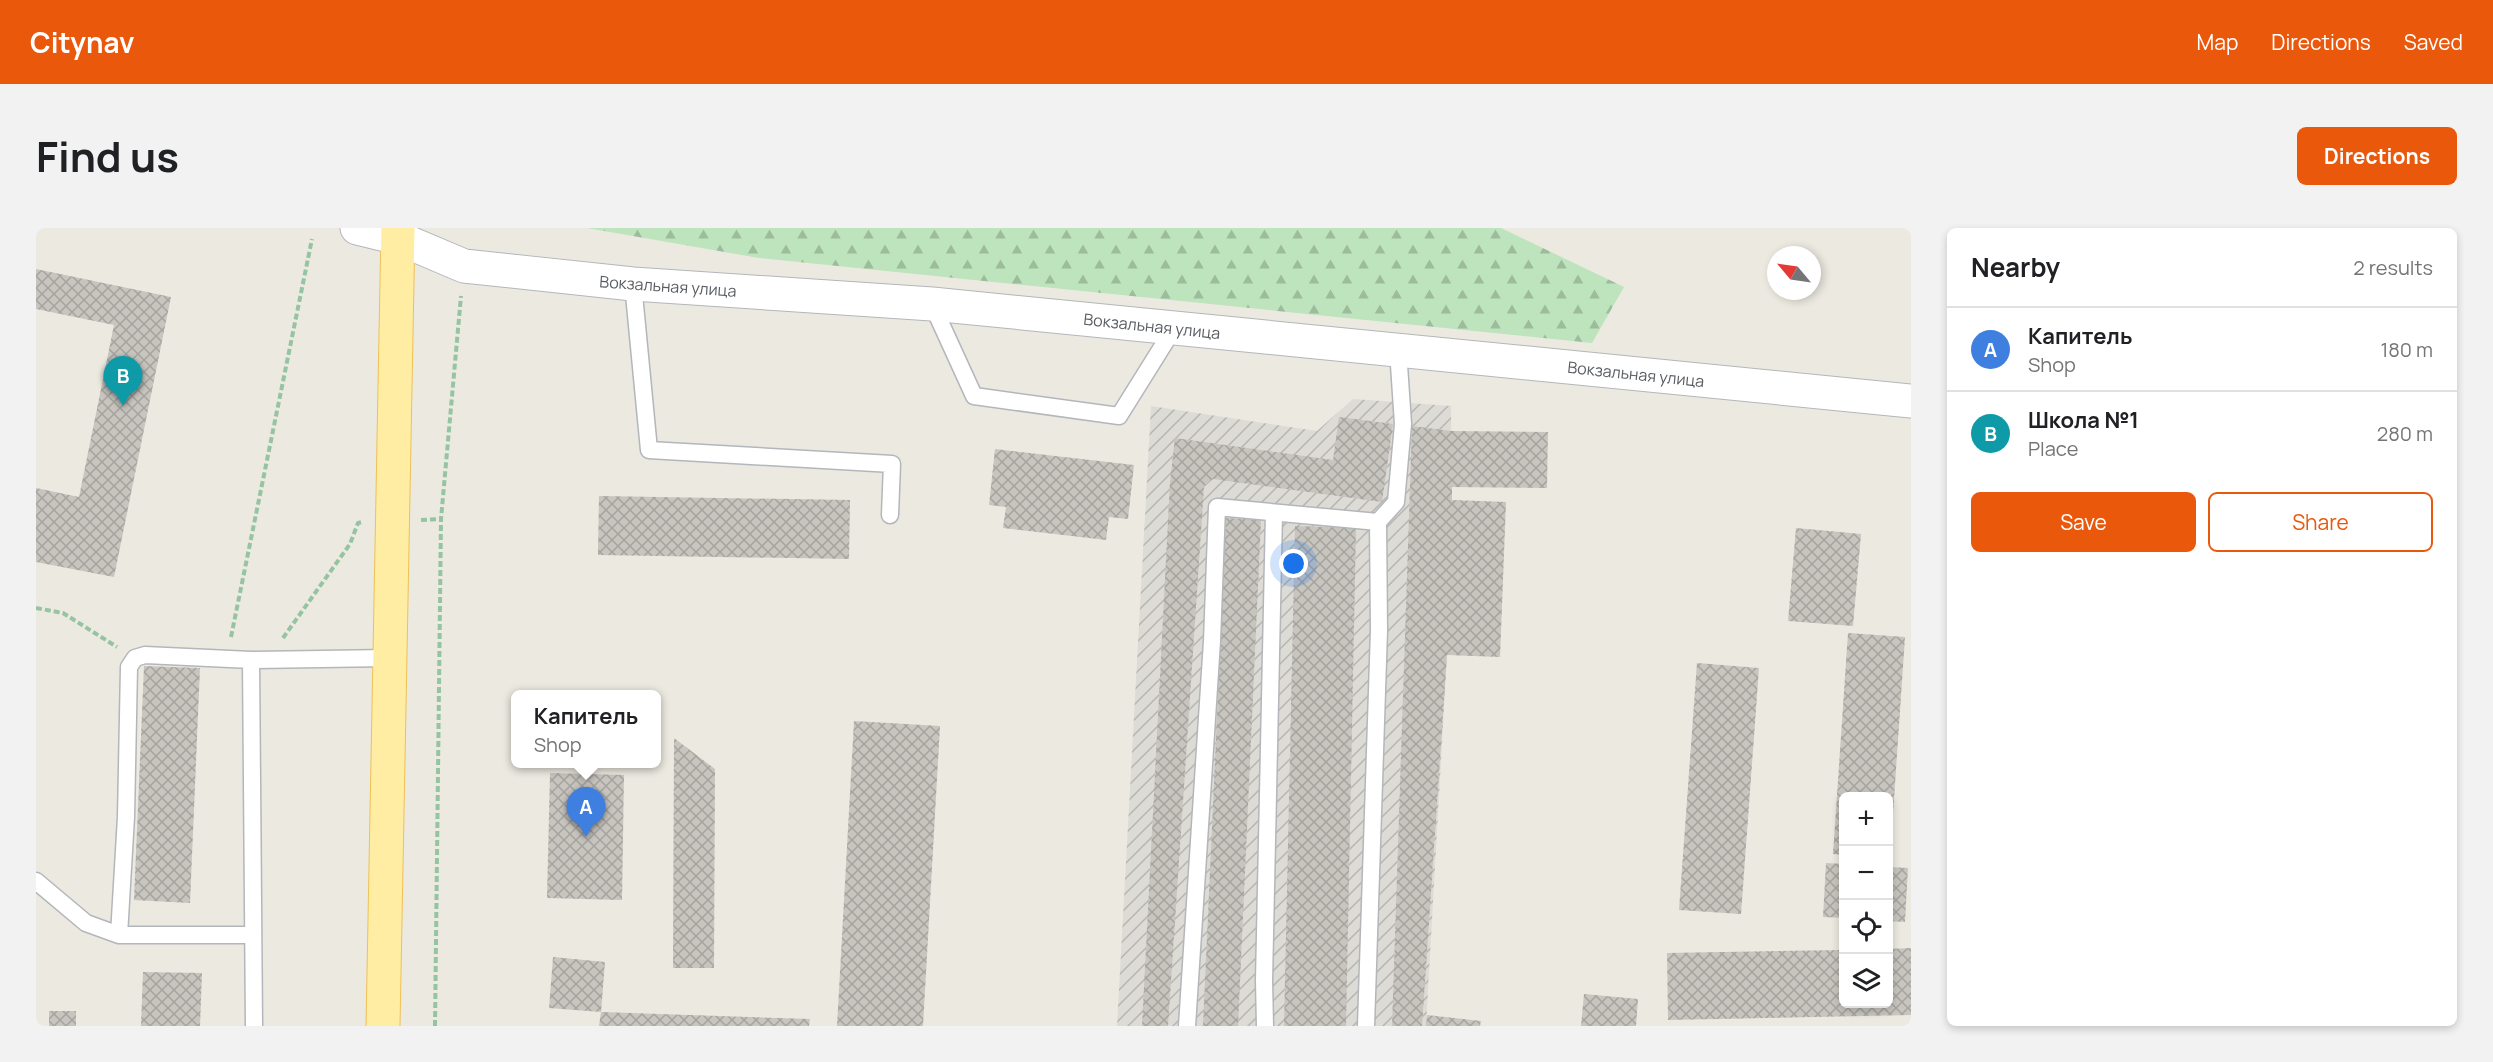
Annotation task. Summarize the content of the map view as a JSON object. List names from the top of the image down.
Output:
{
  "streets": {
    "street": ["Вокзальная улица"]
  },
  "north": "top left",
  "page": {
    "header": "Citynav",
    "nav": ["Map", "Directions", "Saved"],
    "title": "Find us",
    "buttons": [
      "Directions",
      ["Save", "Share"]
    ],
    "heading": ["Nearby", "2 results"],
    "list": [
      {
        "mark": "A",
        "name": "Капитель",
        "note": "Shop",
        "value": "180 m"
      },
      {
        "mark": "B",
        "name": "Школа №1",
        "note": "Place",
        "value": "280 m"
      }
    ],
    "pins": ["B", "A"],
    "popup": ["Капитель", "Shop"],
    "map_buttons": ["+", "−"]
  }
}
